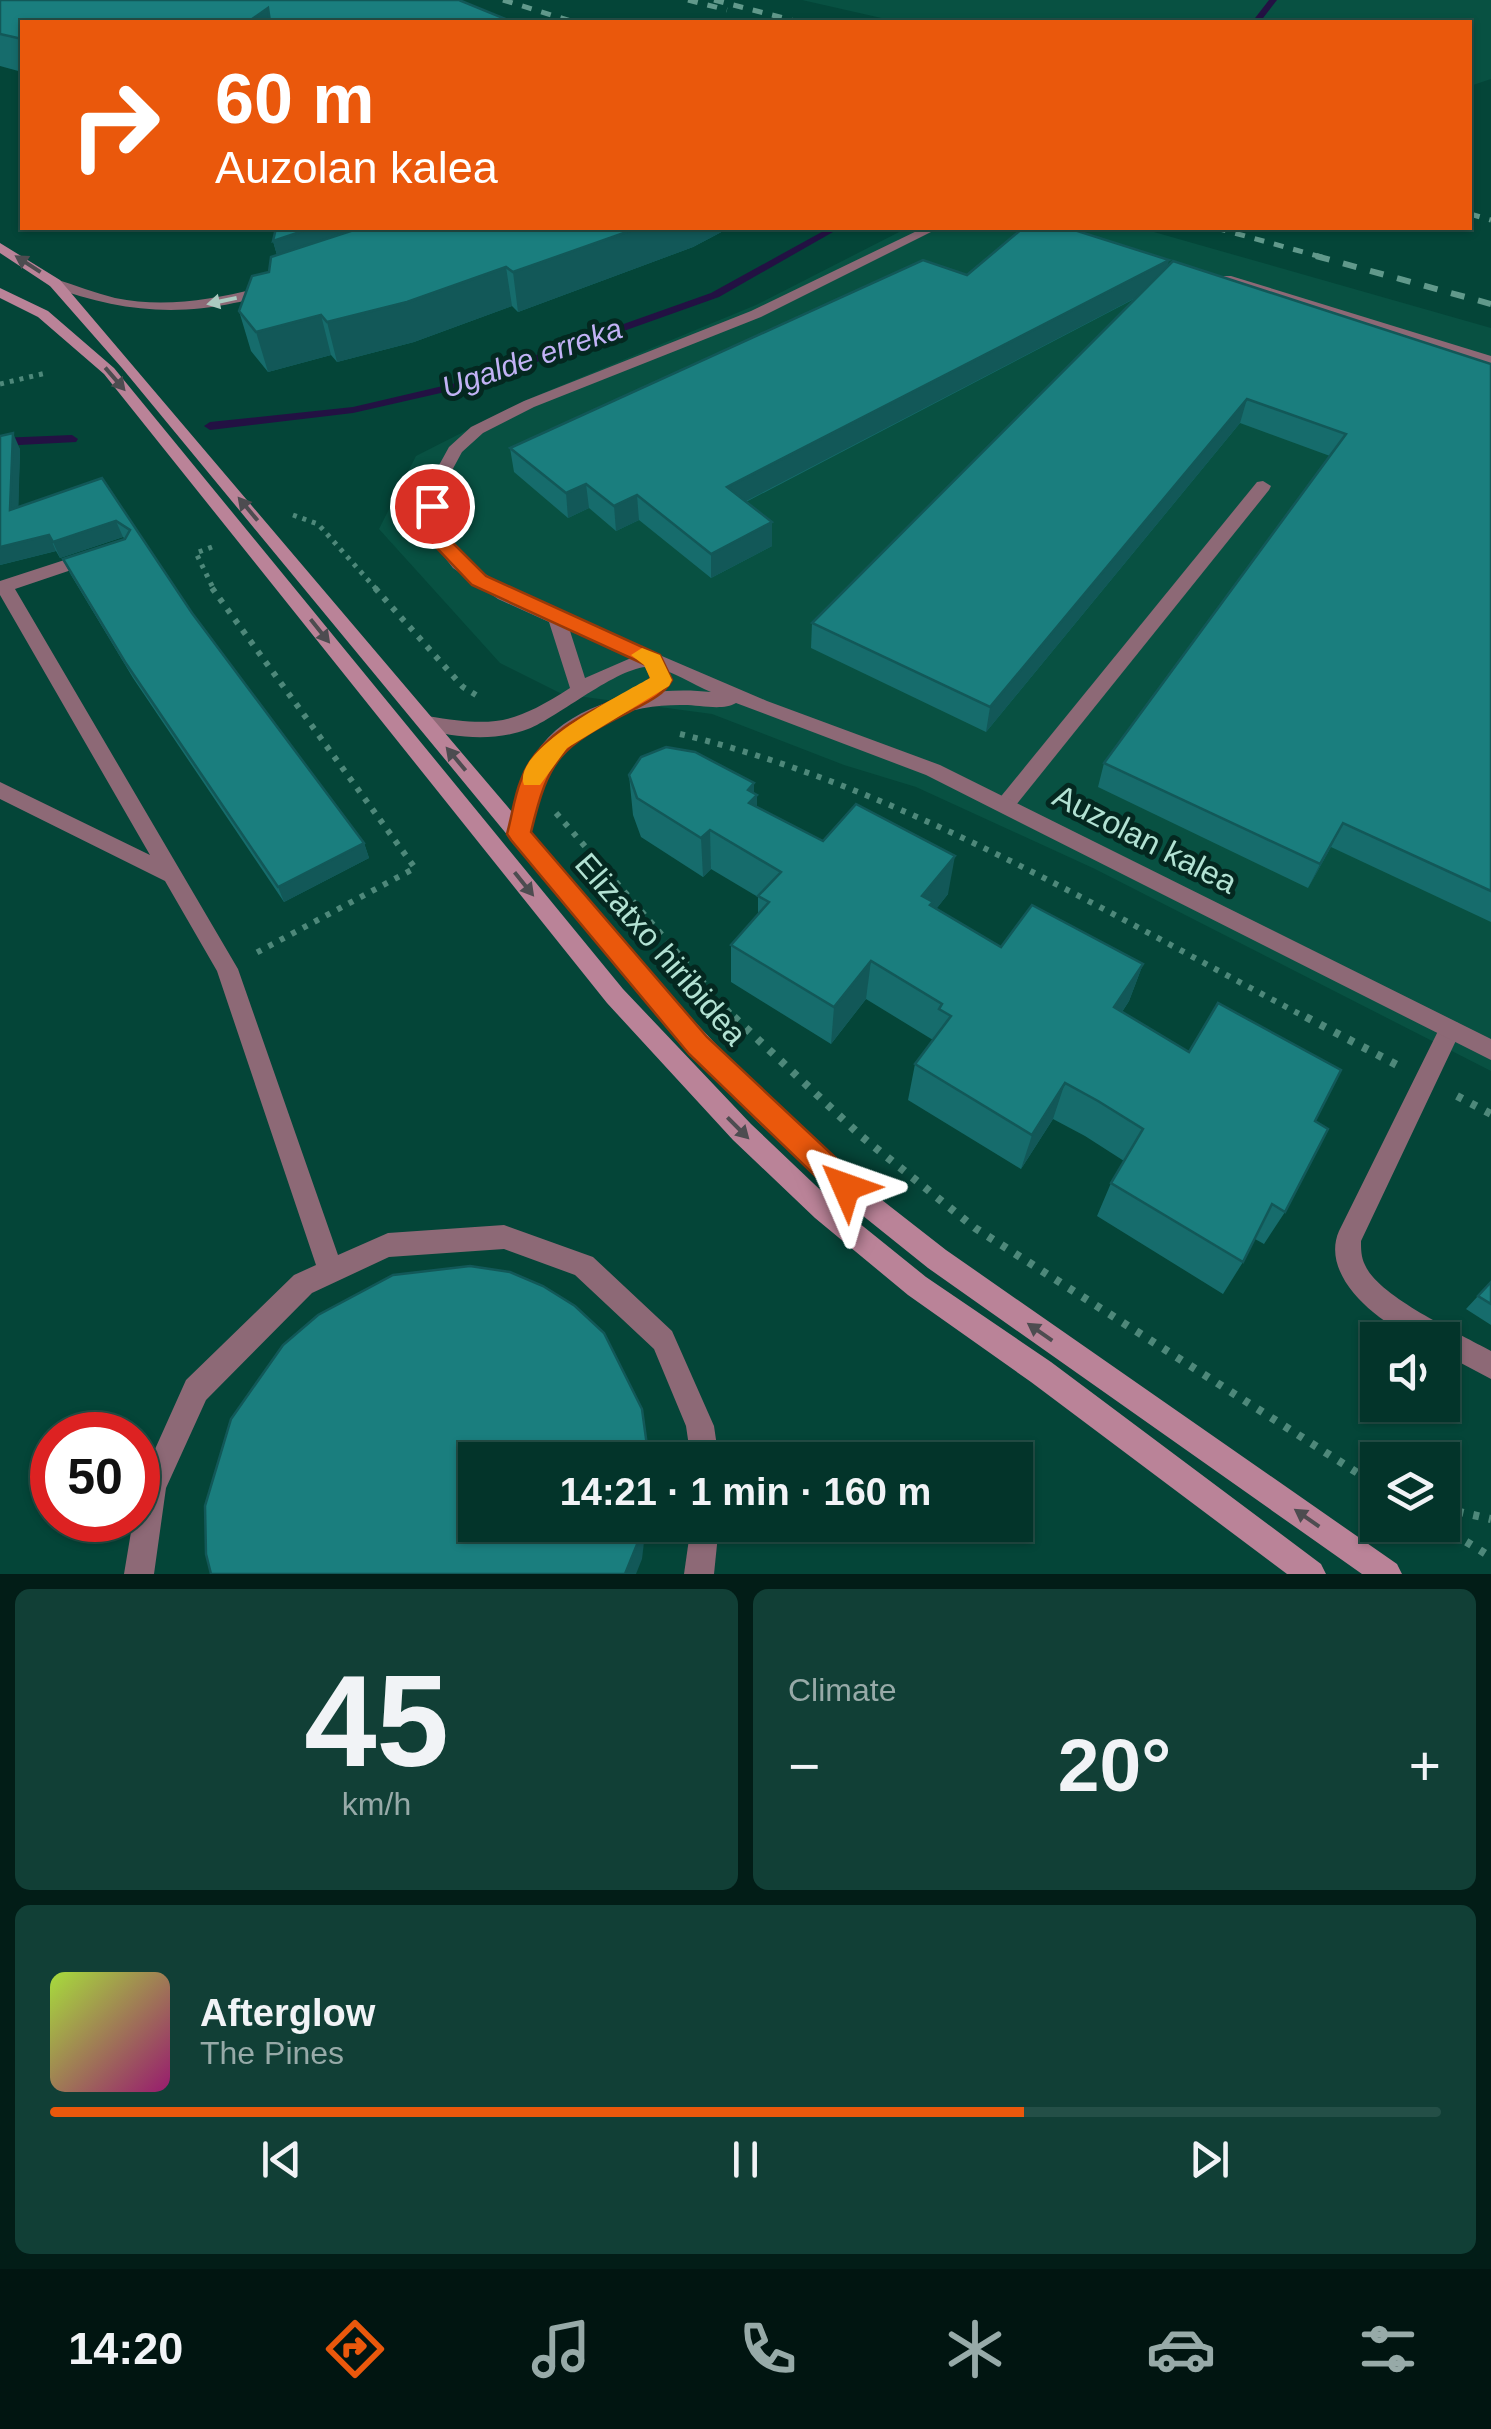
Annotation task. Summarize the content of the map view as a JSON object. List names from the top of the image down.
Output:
{
  "streets": {
    "main road": ["Elizatxo hiribidea"],
    "street": ["Auzolan kalea"]
  },
  "crossings": [
    ["Auzolan kalea", "Elizatxo hiribidea"]
  ],
  "water": ["Ugalde erreka"],
  "page": {
    "turn": ["60 m", "Auzolan kalea"],
    "limit": "50",
    "trip": "14:21 · 1 min · 160 m",
    "tile": [
      ["45", "km/h"],
      "Climate"
    ],
    "heat": ["−", "20°", "+"],
    "song": ["Afterglow", "The Pines"],
    "tabs": "14:20"
  }
}
